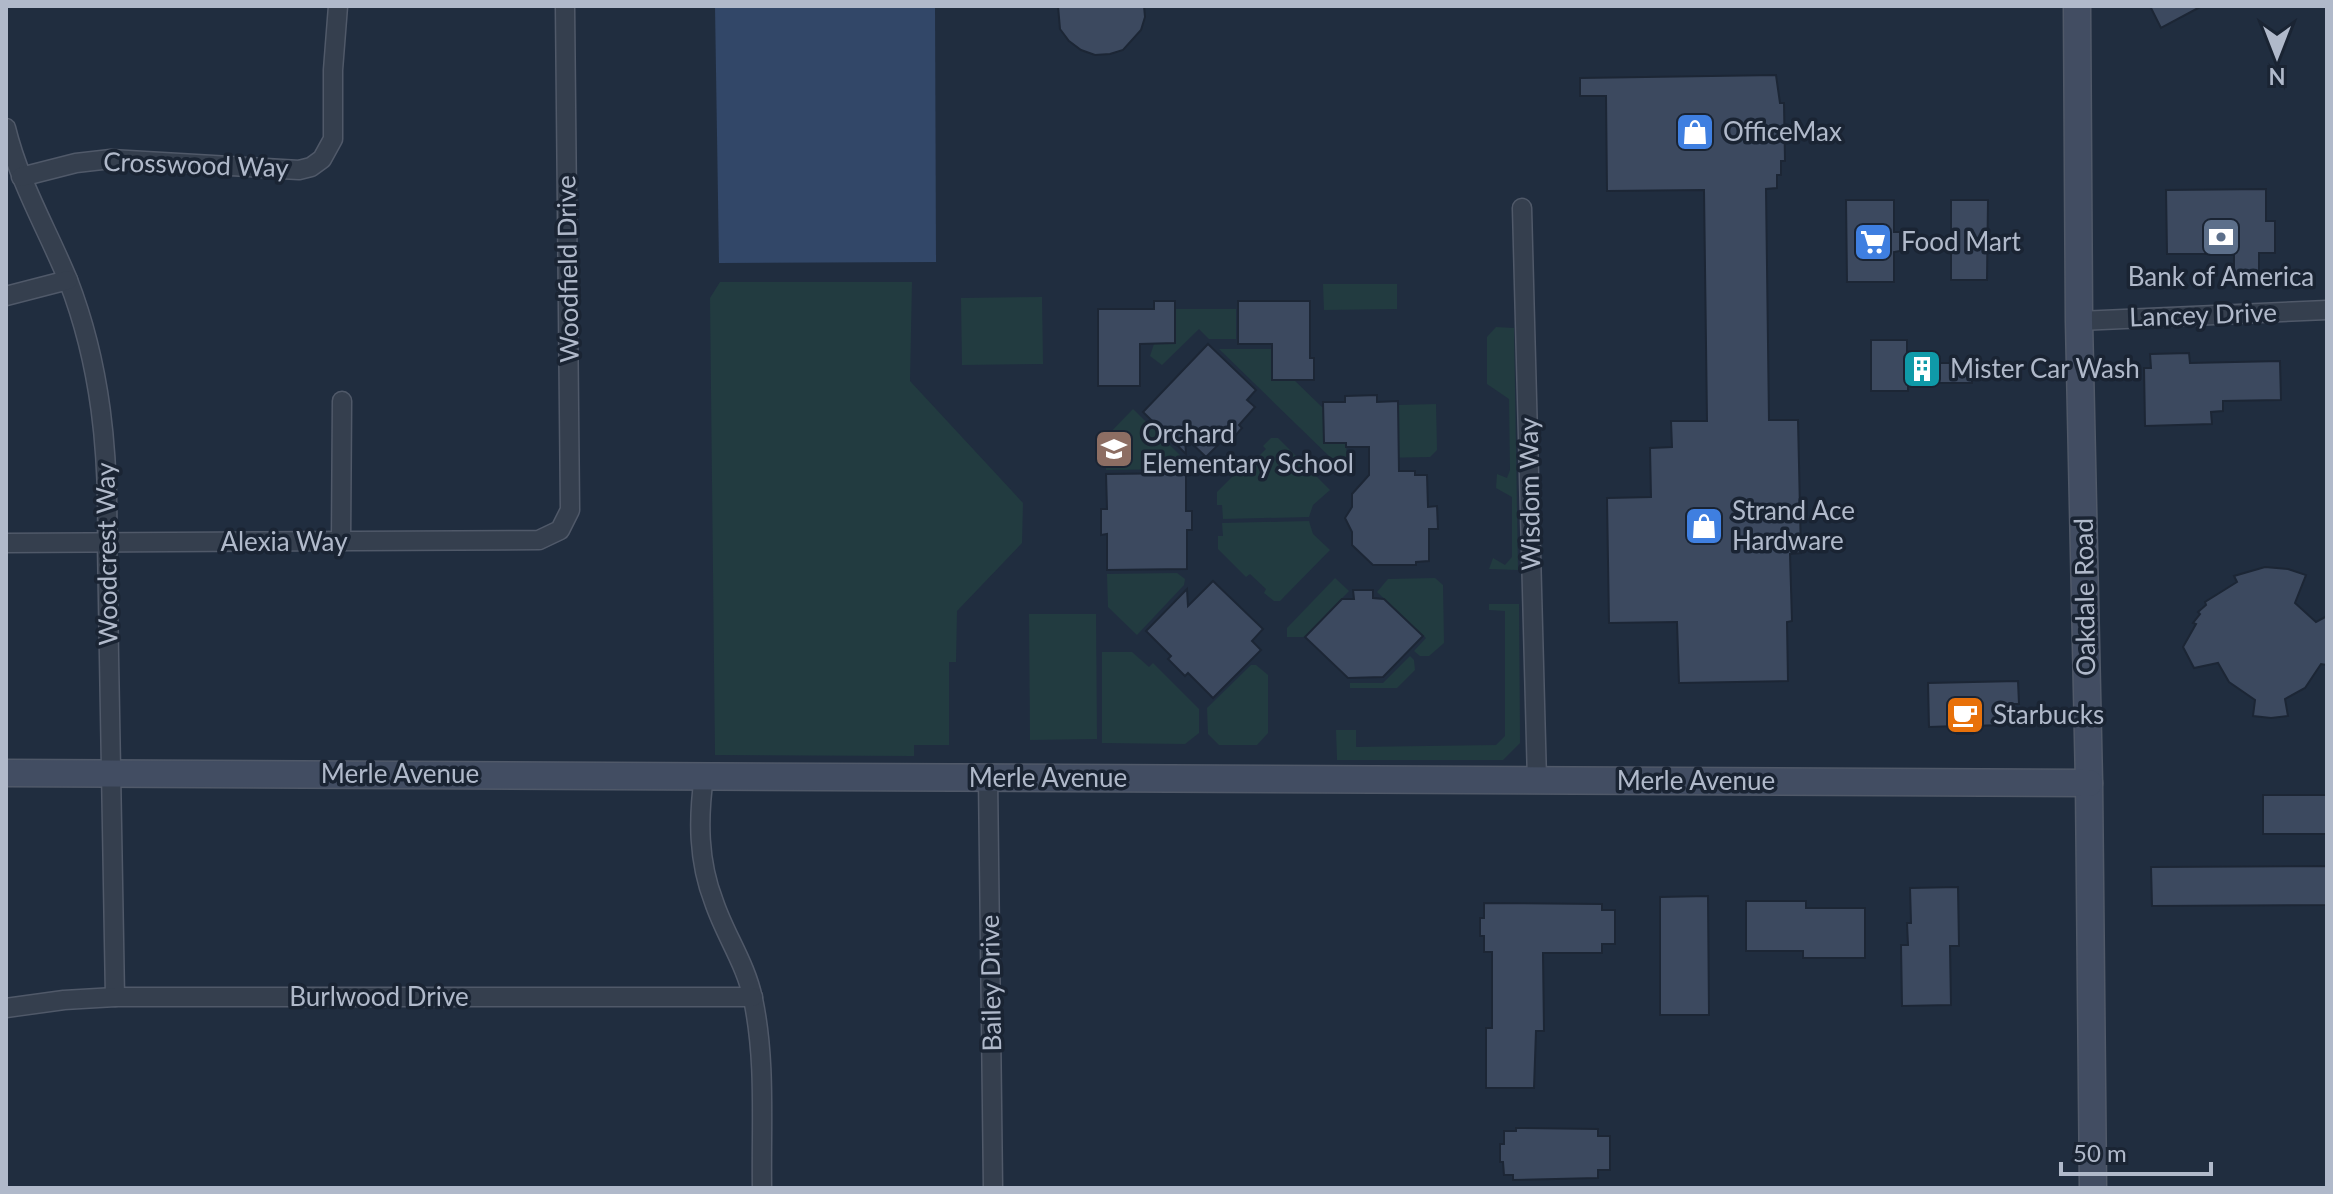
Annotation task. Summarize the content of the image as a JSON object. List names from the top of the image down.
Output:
{
  "streets": {
    "street": [
      "Crosswood Way",
      "Woodfield Drive",
      "Lancey Drive",
      "Wisdom Way",
      "Alexia Way",
      "Woodcrest Way",
      "Oakdale Road",
      "Merle Avenue",
      "Bailey Drive",
      "Burlwood Drive"
    ]
  },
  "crossings": [
    ["Crosswood Way", "Woodcrest Way"],
    ["Woodfield Drive", "Alexia Way"],
    ["Lancey Drive", "Oakdale Road"],
    ["Wisdom Way", "Merle Avenue"],
    ["Alexia Way", "Woodcrest Way"],
    ["Woodcrest Way", "Merle Avenue"],
    ["Woodcrest Way", "Burlwood Drive"],
    ["Oakdale Road", "Merle Avenue"],
    ["Merle Avenue", "Bailey Drive"]
  ],
  "places": {
    "shop": ["OfficeMax", "Strand Ace Hardware"],
    "bank": ["Bank of America"],
    "supermarket": ["Food Mart"],
    "building": ["Mister Car Wash"],
    "school or university": ["Orchard Elementary School"],
    "cafe": ["Starbucks"]
  },
  "scale_bar": "50 m",
  "north": "bottom"
}
